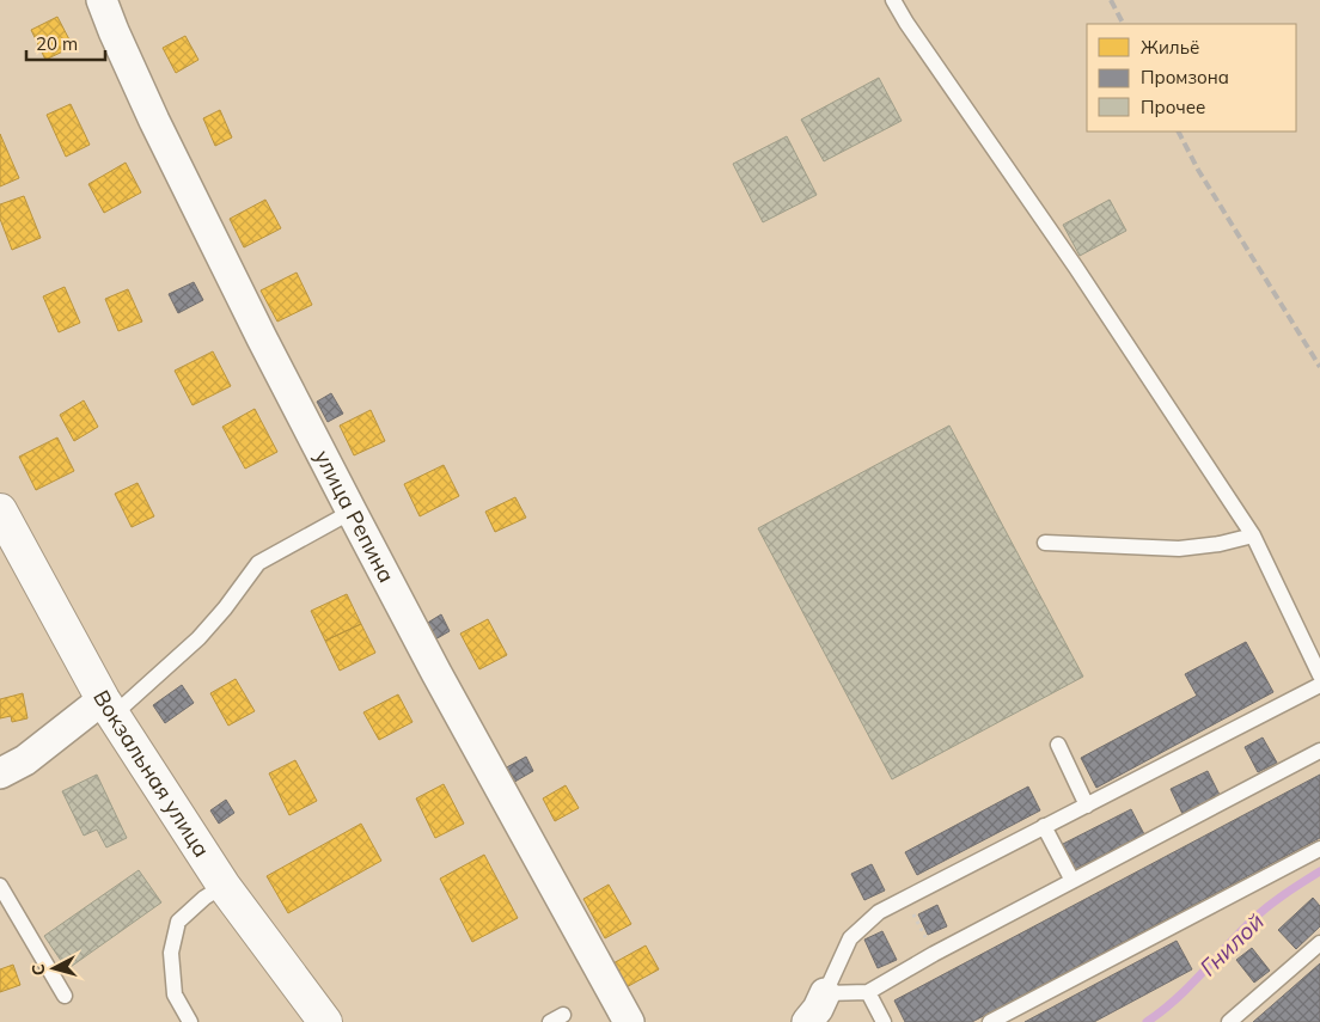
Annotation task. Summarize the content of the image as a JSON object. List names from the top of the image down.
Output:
{
  "streets": {
    "main road": ["Вокзальная улица"],
    "street": ["улица Репина"]
  },
  "water": ["Гнилой"],
  "legend": ["Жильё", "Промзона", "Прочее"],
  "scale_bar": "20 m",
  "north": "left"
}
